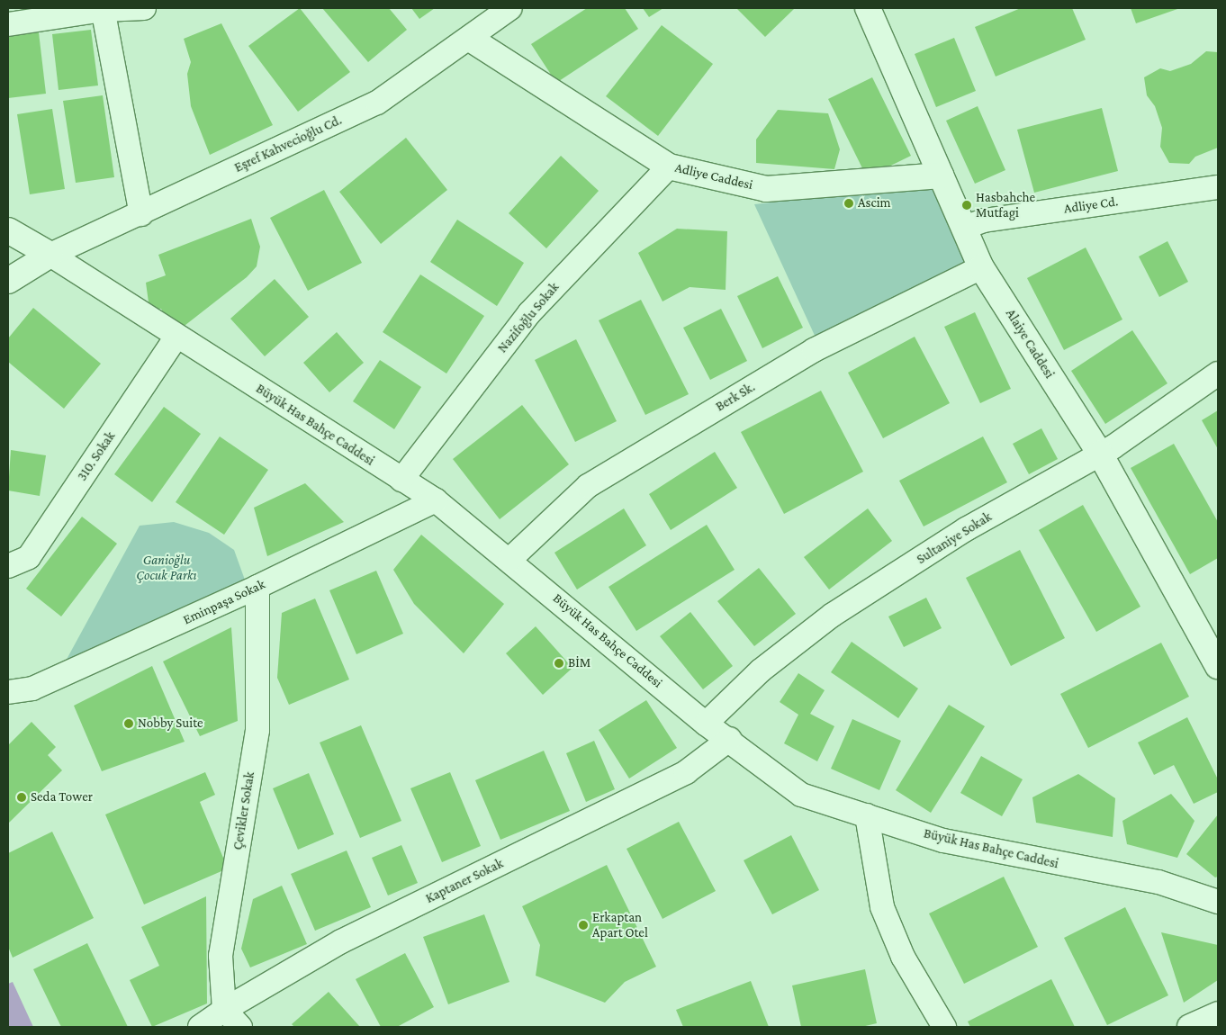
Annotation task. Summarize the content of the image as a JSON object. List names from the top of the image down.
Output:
{
  "streets": {
    "street": [
      "Eşref Kahvecioğlu Cd.",
      "Adliye Caddesi",
      "Adliye Cd.",
      "Nazifoğlu Sokak",
      "Alaiye Caddesi",
      "Berk Sk.",
      "Büyük Has Bahçe Caddesi",
      "310. Sokak",
      "Sultaniye Sokak",
      "Eminpaşa Sokak",
      "Çevikler Sokak",
      "Kaptaner Sokak"
    ]
  },
  "crossings": [
    ["Eşref Kahvecioğlu Cd.", "Adliye Caddesi"],
    ["Eşref Kahvecioğlu Cd.", "Büyük Has Bahçe Caddesi"],
    ["Adliye Caddesi", "Nazifoğlu Sokak"],
    ["Adliye Caddesi", "Alaiye Caddesi"],
    ["Adliye Cd.", "Alaiye Caddesi"],
    ["Nazifoğlu Sokak", "Büyük Has Bahçe Caddesi"],
    ["Alaiye Caddesi", "Berk Sk."],
    ["Alaiye Caddesi", "Sultaniye Sokak"],
    ["Berk Sk.", "Büyük Has Bahçe Caddesi"],
    ["Büyük Has Bahçe Caddesi", "310. Sokak"],
    ["Büyük Has Bahçe Caddesi", "Sultaniye Sokak"],
    ["Büyük Has Bahçe Caddesi", "Eminpaşa Sokak"],
    ["Büyük Has Bahçe Caddesi", "Kaptaner Sokak"],
    ["Eminpaşa Sokak", "Çevikler Sokak"],
    ["Çevikler Sokak", "Kaptaner Sokak"]
  ],
  "parks": ["Ganioğlu Çocuk Parkı"],
  "places": [
    "Ascim",
    "Hasbahche Mutfagi",
    "BİM",
    "Nobby Suite",
    "Seda Tower",
    "Erkaptan Apart Otel"
  ]
}
